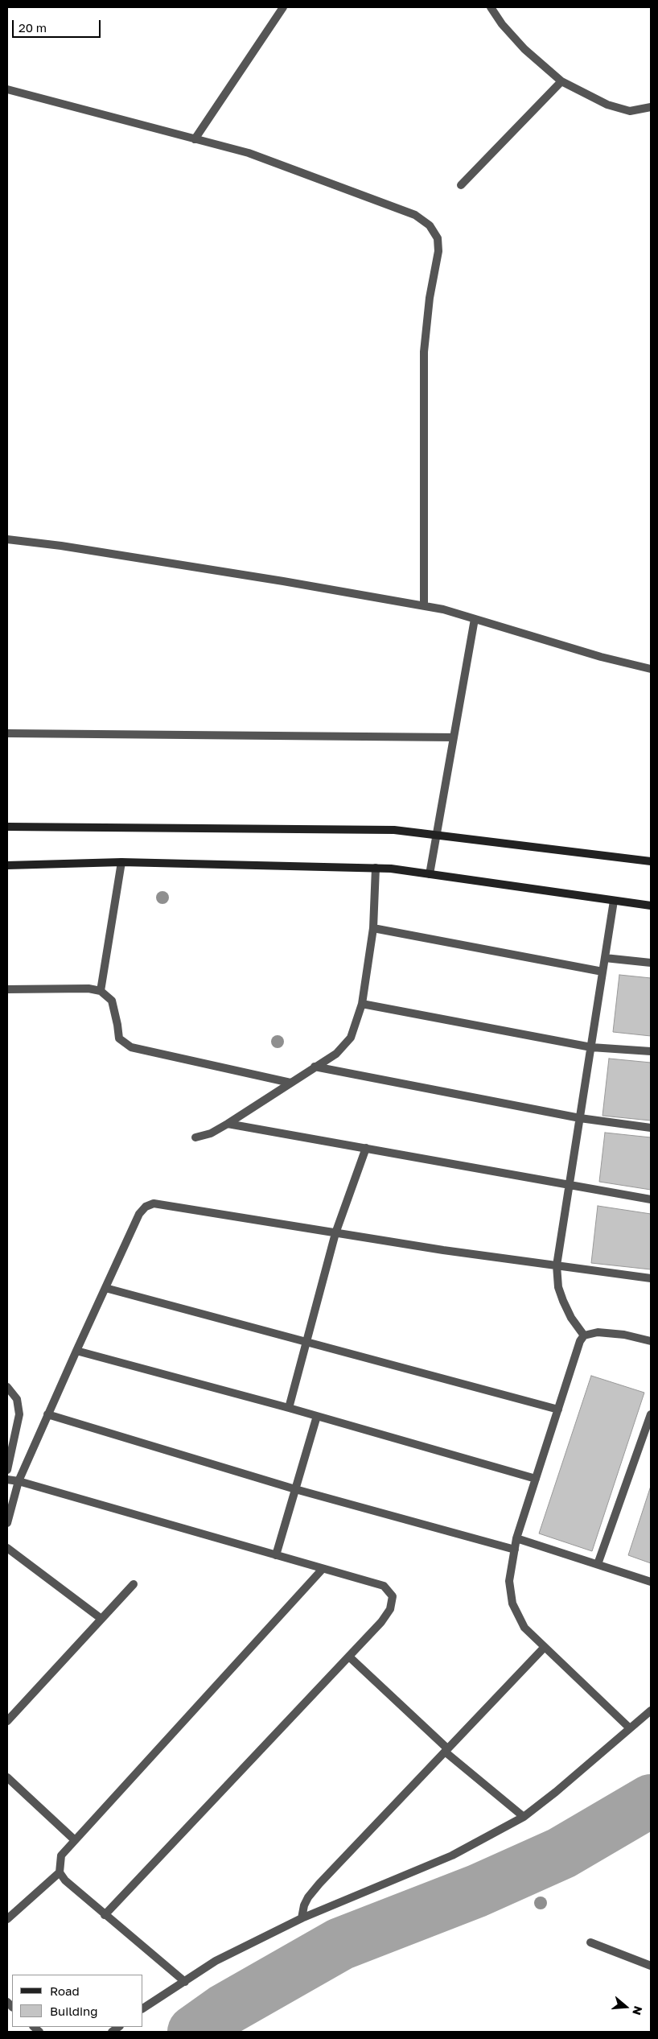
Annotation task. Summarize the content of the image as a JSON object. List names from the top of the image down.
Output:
{
  "legend": ["Road", "Building"],
  "scale_bar": "20 m",
  "north": "right"
}
